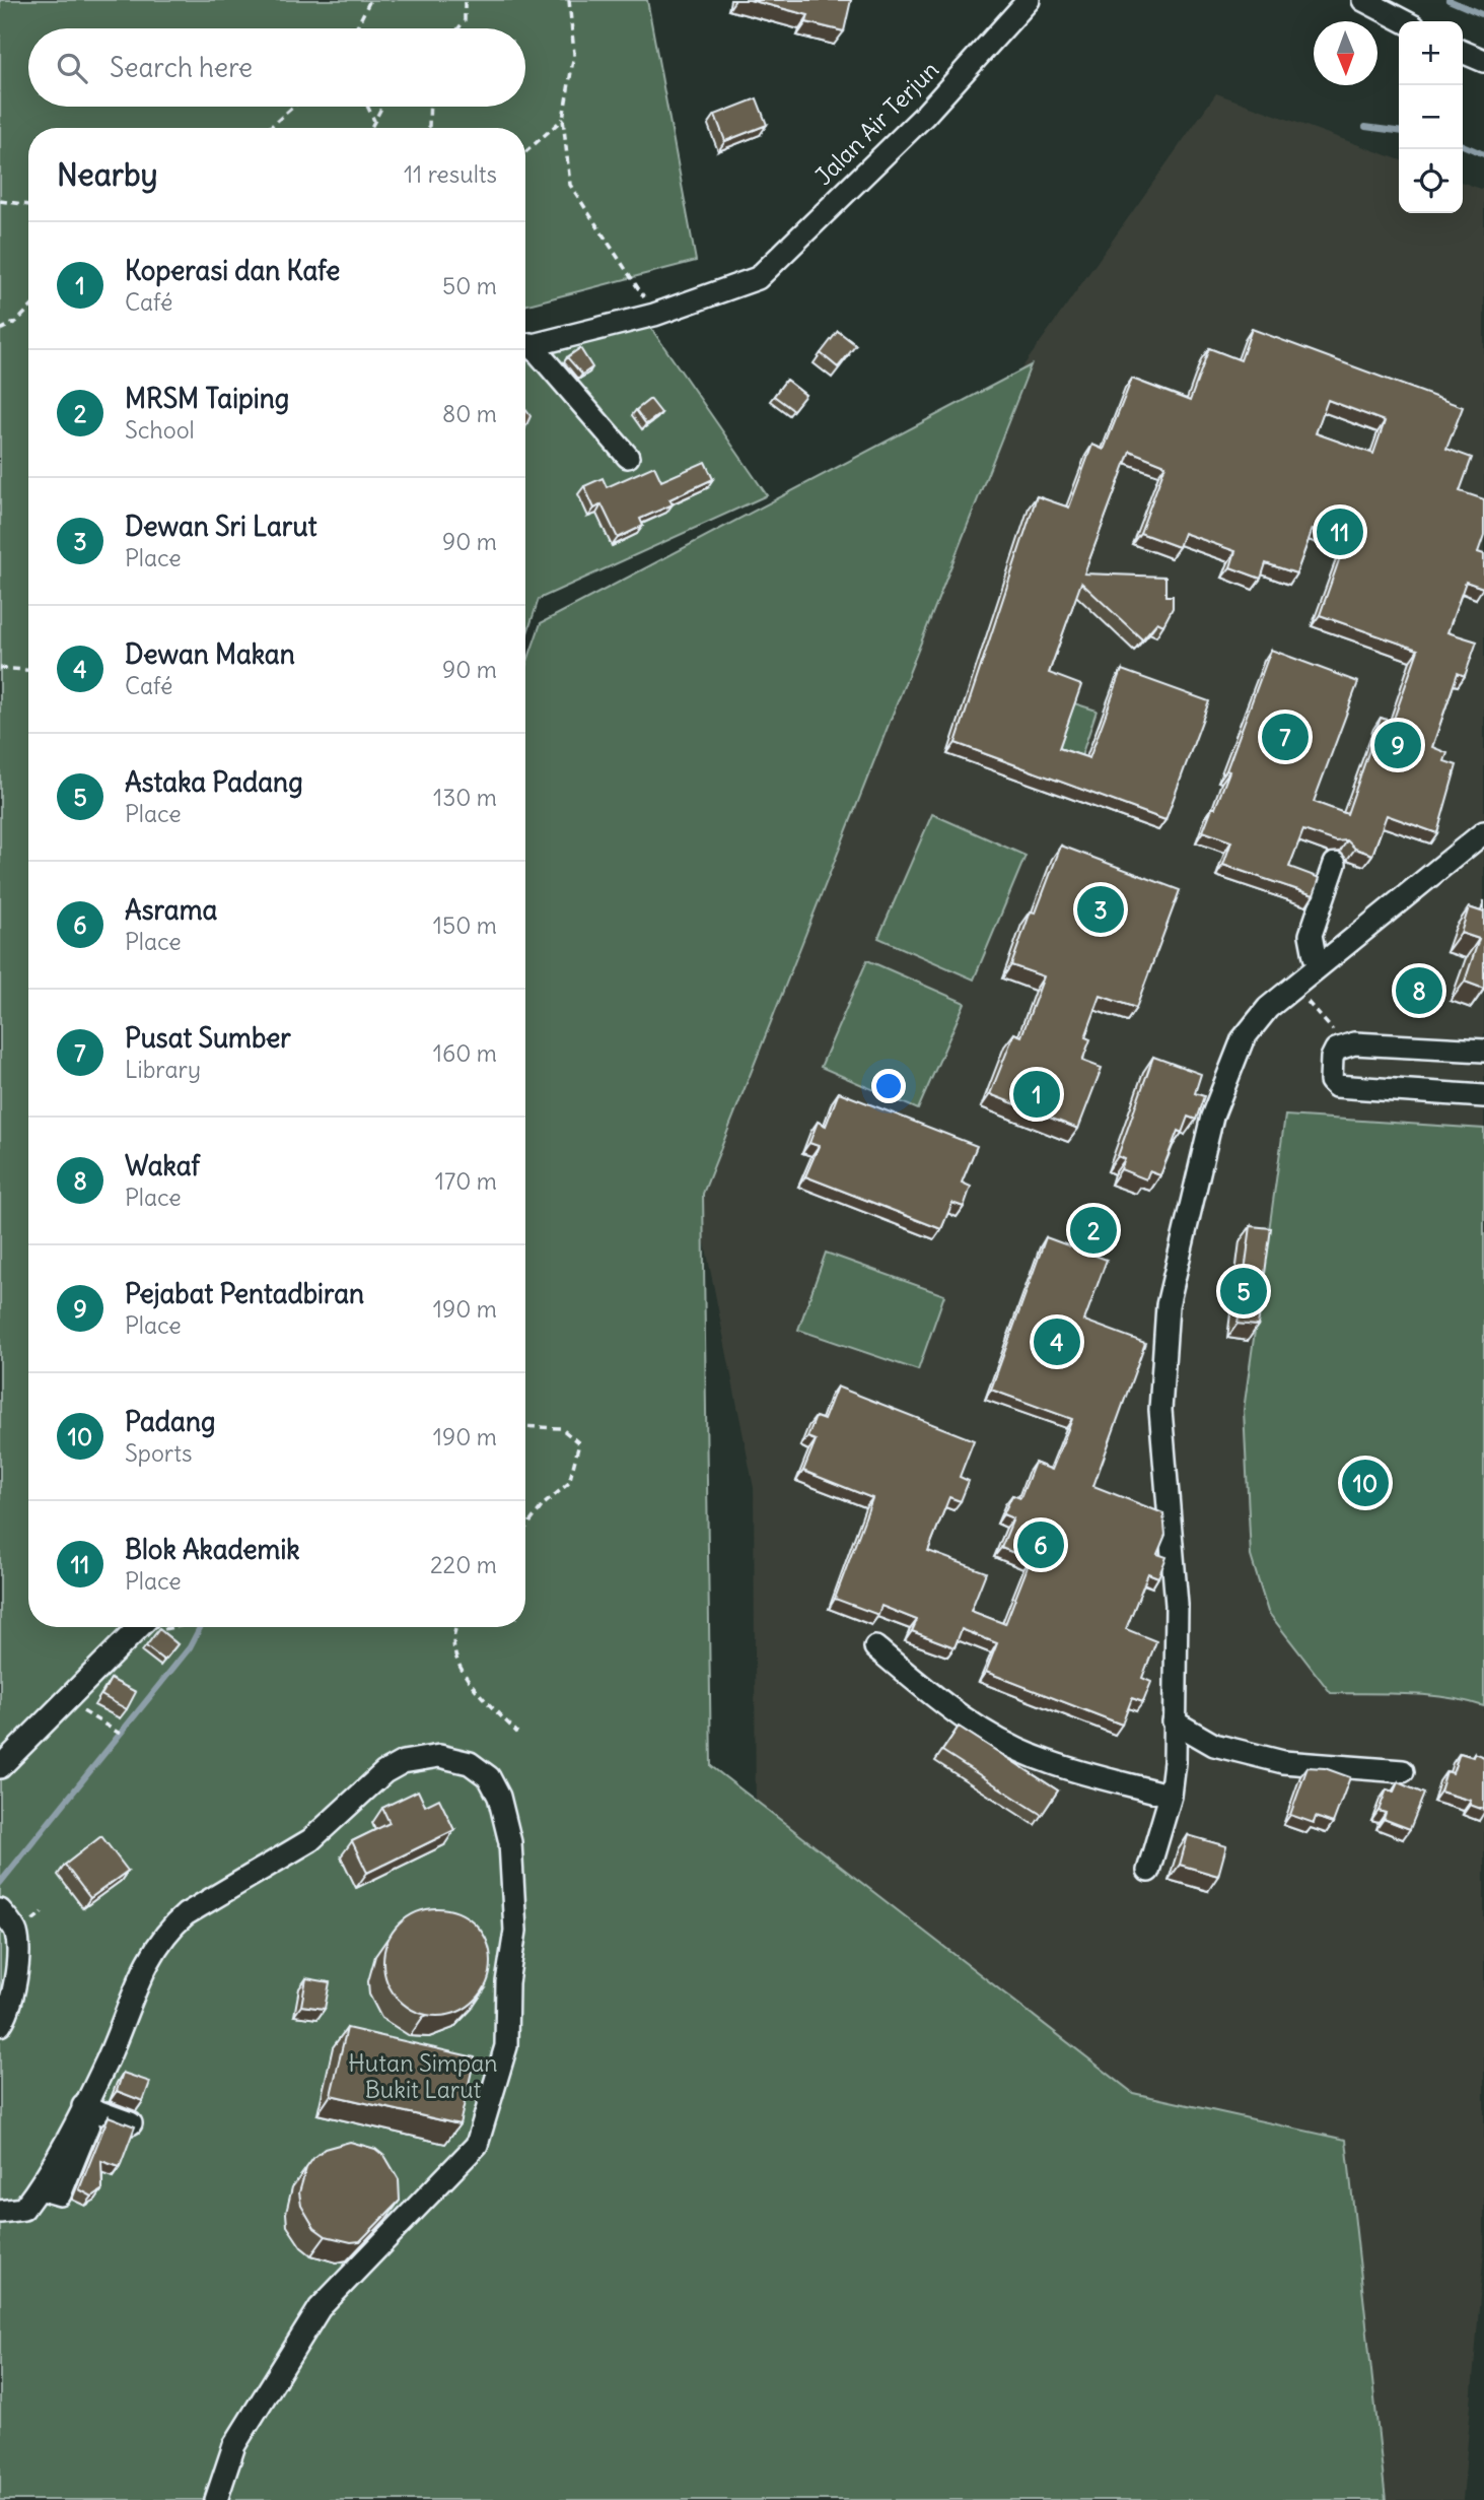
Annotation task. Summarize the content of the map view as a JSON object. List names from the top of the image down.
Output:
{
  "streets": {
    "street": ["Jalan Air Terjun"]
  },
  "parks": ["Hutan Simpan Bukit Larut"],
  "north": "bottom",
  "page": {
    "map_buttons": ["+", "−"],
    "search": "Search here",
    "heading": ["Nearby", "11 results"],
    "list": [
      {
        "mark": "1",
        "name": "Koperasi dan Kafe",
        "note": "Café",
        "value": "50 m"
      },
      {
        "mark": "2",
        "name": "MRSM Taiping",
        "note": "School",
        "value": "80 m"
      },
      {
        "mark": "3",
        "name": "Dewan Sri Larut",
        "note": "Place",
        "value": "90 m"
      },
      {
        "mark": "4",
        "name": "Dewan Makan",
        "note": "Café",
        "value": "90 m"
      },
      {
        "mark": "5",
        "name": "Astaka Padang",
        "note": "Place",
        "value": "130 m"
      },
      {
        "mark": "6",
        "name": "Asrama",
        "note": "Place",
        "value": "150 m"
      },
      {
        "mark": "7",
        "name": "Pusat Sumber",
        "note": "Library",
        "value": "160 m"
      },
      {
        "mark": "8",
        "name": "Wakaf",
        "note": "Place",
        "value": "170 m"
      },
      {
        "mark": "9",
        "name": "Pejabat Pentadbiran",
        "note": "Place",
        "value": "190 m"
      },
      {
        "mark": "10",
        "name": "Padang",
        "note": "Sports",
        "value": "190 m"
      },
      {
        "mark": "11",
        "name": "Blok Akademik",
        "note": "Place",
        "value": "220 m"
      }
    ],
    "pins": [
      "11",
      "7",
      "9",
      "3",
      "8",
      "1",
      "2",
      "5",
      "4",
      "10",
      "6"
    ]
  }
}
